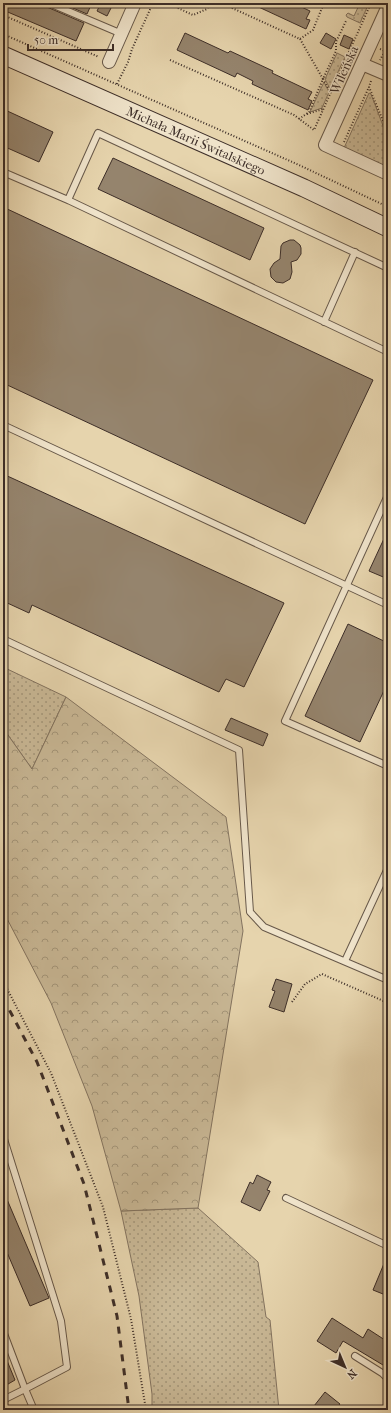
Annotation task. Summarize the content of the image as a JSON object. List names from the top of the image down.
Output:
{
  "streets": {
    "main road": ["Michała Marii Świtalskiego"],
    "street": ["Wileńska"]
  },
  "scale_bar": "50 m",
  "north": "bottom right"
}
